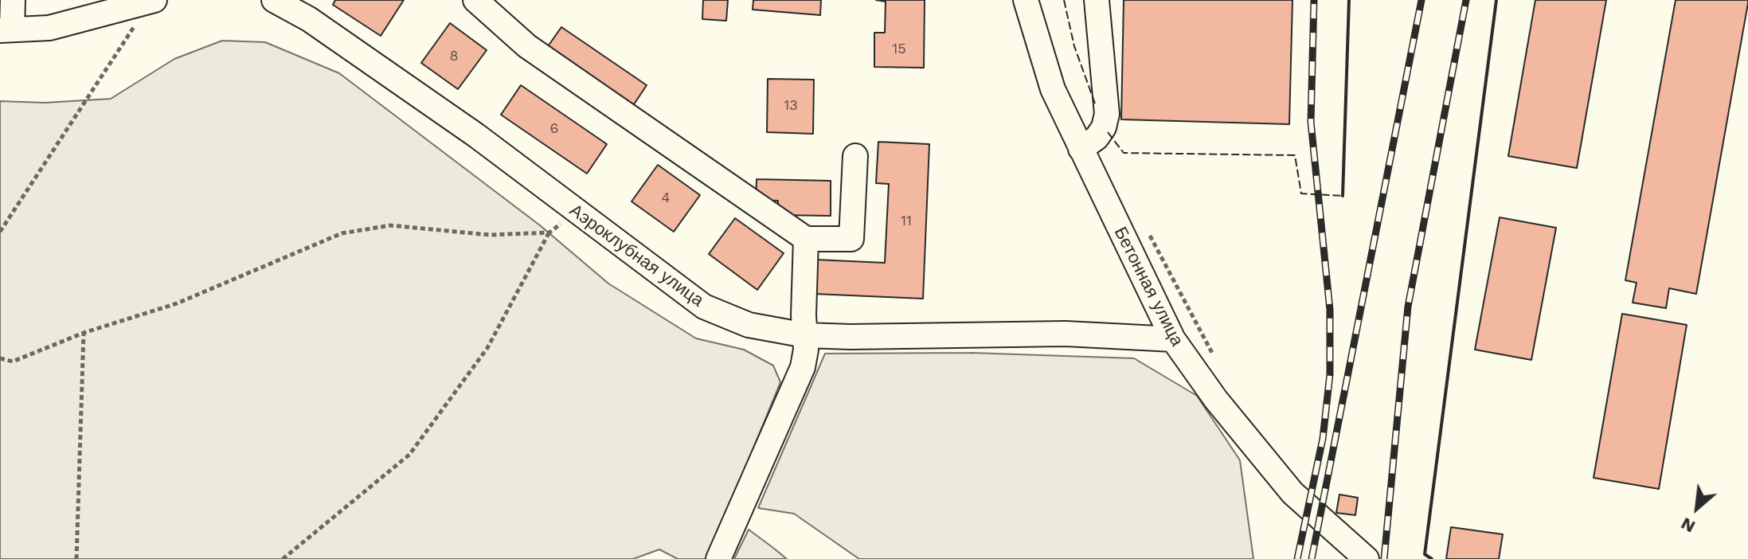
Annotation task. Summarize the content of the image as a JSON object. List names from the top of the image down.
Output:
{
  "streets": {
    "street": ["Аэроклубная улица", "Бетонная улица"]
  },
  "crossings": [
    ["Аэроклубная улица", "Бетонная улица"]
  ],
  "house_numbers": [
    "15",
    "8",
    "13",
    "6",
    "4",
    "11"
  ],
  "north": "bottom left"
}
